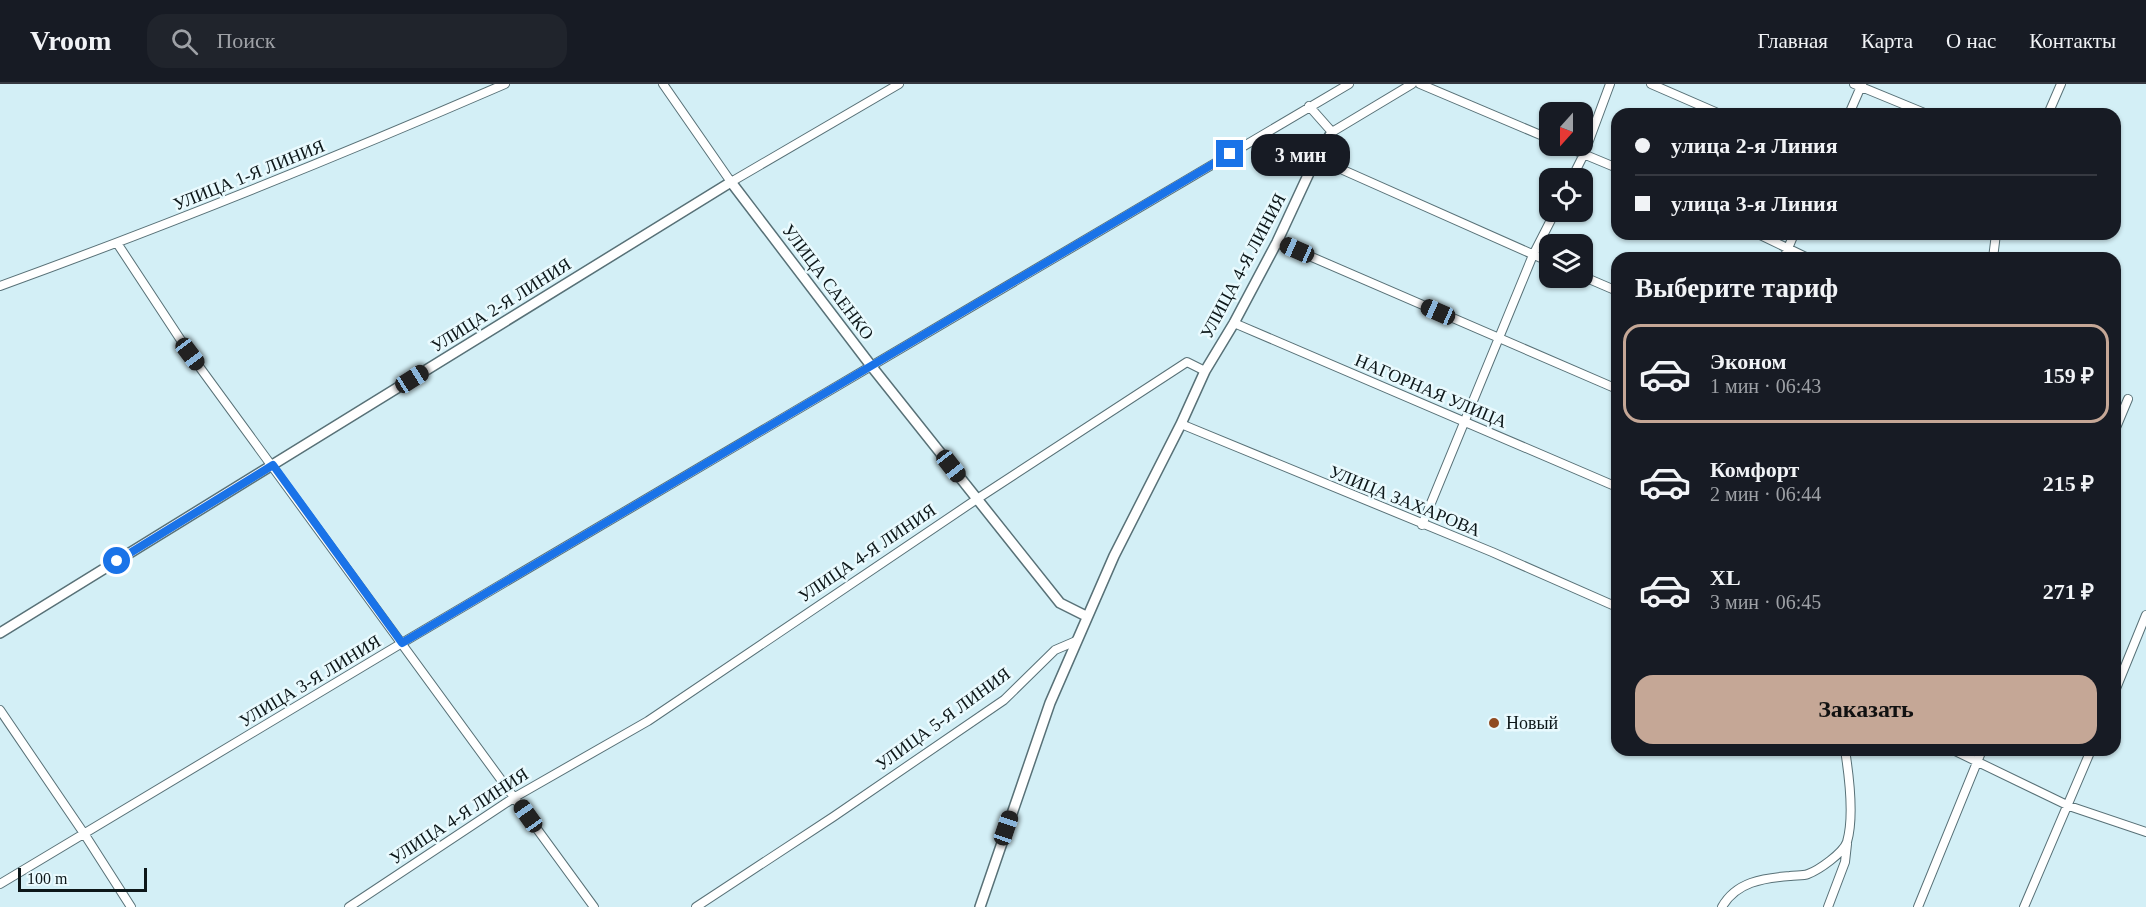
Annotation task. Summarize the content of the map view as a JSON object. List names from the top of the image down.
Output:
{
  "streets": {
    "street": [
      "УЛИЦА 1-Я ЛИНИЯ",
      "УЛИЦА 4-Я ЛИНИЯ",
      "УЛИЦА САЕНКО",
      "УЛИЦА 2-Я ЛИНИЯ",
      "НАГОРНАЯ УЛИЦА",
      "УЛИЦА ЗАХАРОВА",
      "УЛИЦА 3-Я ЛИНИЯ",
      "УЛИЦА 5-Я ЛИНИЯ"
    ]
  },
  "crossings": [
    ["УЛИЦА 4-Я ЛИНИЯ", "УЛИЦА САЕНКО"],
    ["УЛИЦА 4-Я ЛИНИЯ", "НАГОРНАЯ УЛИЦА"],
    ["УЛИЦА САЕНКО", "УЛИЦА 2-Я ЛИНИЯ"],
    ["УЛИЦА САЕНКО", "УЛИЦА 3-Я ЛИНИЯ"]
  ],
  "places": ["Новый"],
  "scale_bar": "100 m",
  "north": "bottom",
  "page": {
    "header": "Vroom",
    "search": "Поиск",
    "nav": [
      "Главная",
      "Карта",
      "О нас",
      "Контакты"
    ],
    "banner": ["улица 2-я Линия", "улица 3-я Линия"],
    "bubble": "3 мин",
    "heading": "Выберите тариф",
    "list": [
      {
        "name": "Эконом",
        "note": "1 мин · 06:43",
        "value": "159 ₽"
      },
      {
        "name": "Комфорт",
        "note": "2 мин · 06:44",
        "value": "215 ₽"
      },
      {
        "name": "XL",
        "note": "3 мин · 06:45",
        "value": "271 ₽"
      }
    ],
    "buttons": "Заказать",
    "scale": "100 m"
  }
}
